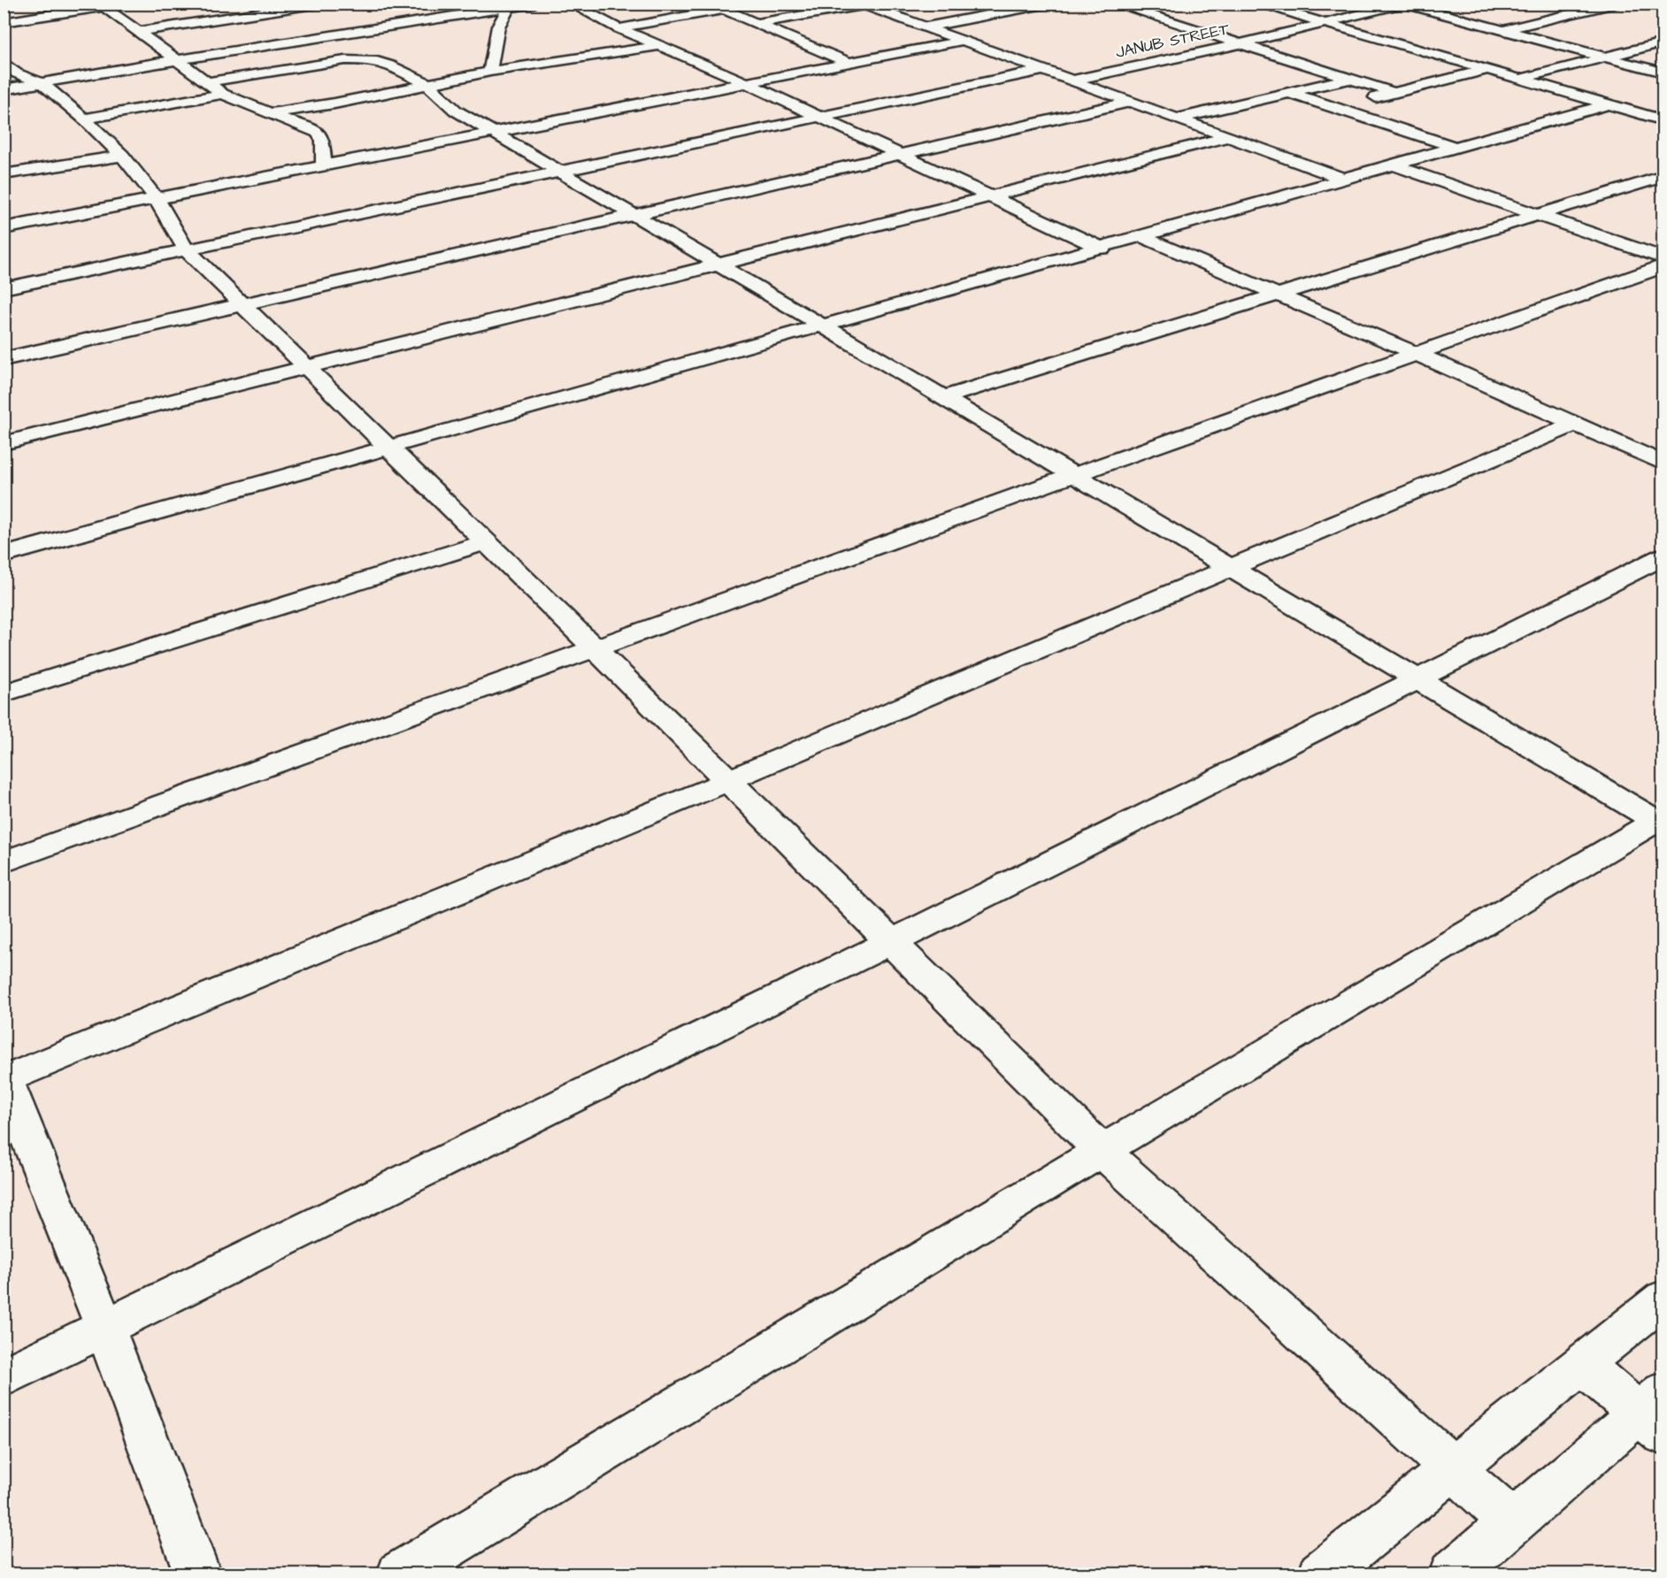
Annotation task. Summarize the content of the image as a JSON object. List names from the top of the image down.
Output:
{
  "streets": {
    "street": ["JANUB STREET"]
  }
}
